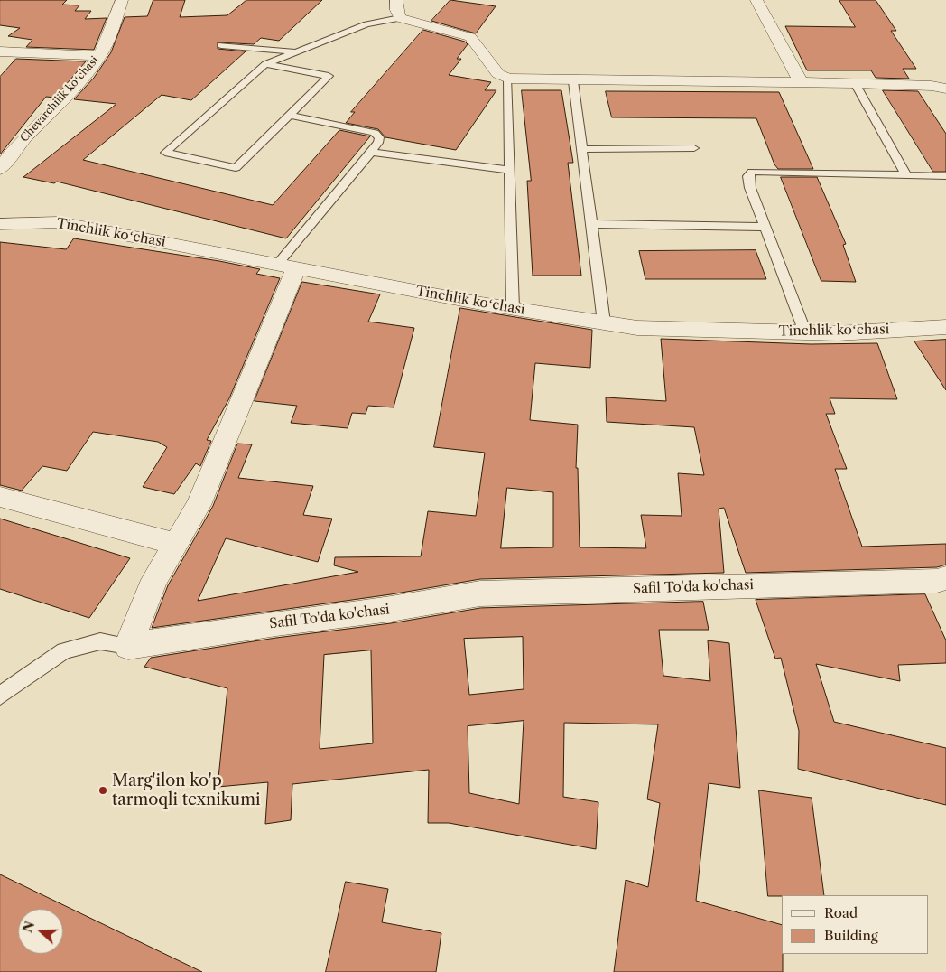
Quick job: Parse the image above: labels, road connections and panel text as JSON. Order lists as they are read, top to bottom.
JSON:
{
  "streets": {
    "street": ["Chevarchilik koʻchasi", "Tinchlik koʻchasi", "Safil To'da ko'chasi"]
  },
  "places": ["Marg'ilon ko'p tarmoqli texnikumi"],
  "legend": ["Road", "Building"],
  "north": "left"
}
